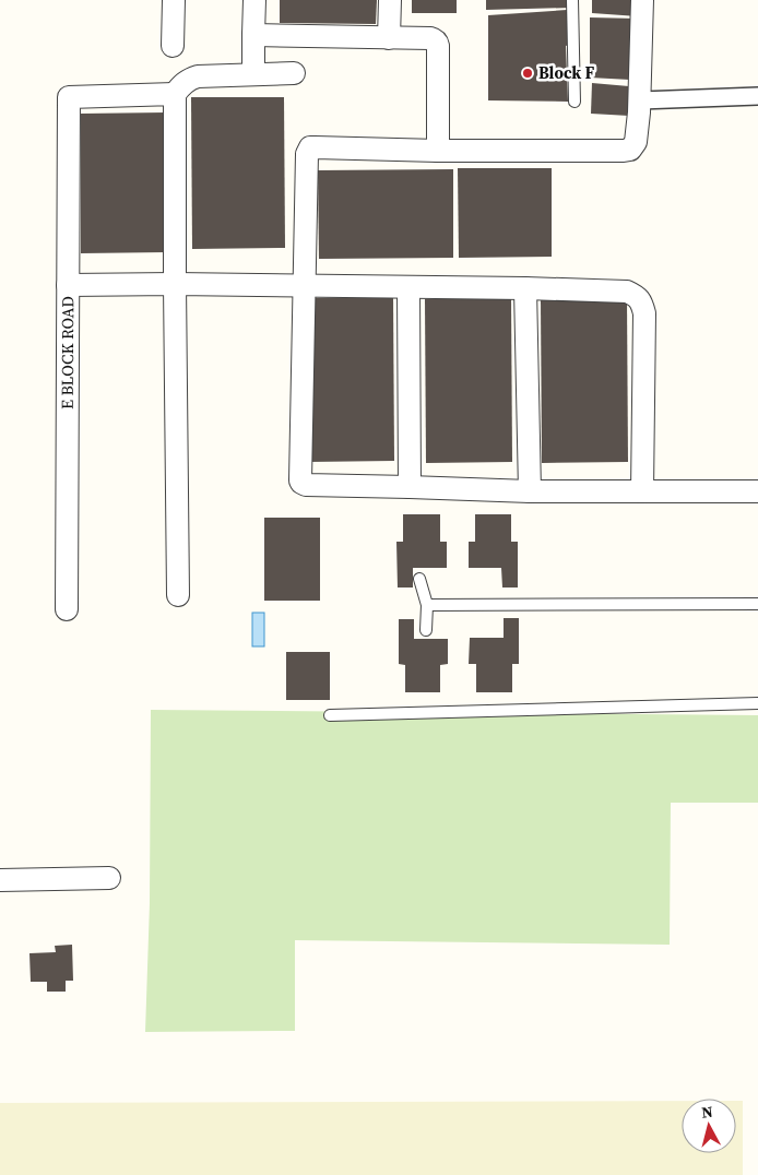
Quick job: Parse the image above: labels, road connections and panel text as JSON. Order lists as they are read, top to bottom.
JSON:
{
  "streets": {
    "street": ["E BLOCK ROAD"]
  },
  "places": ["Block F"],
  "north": "top"
}
